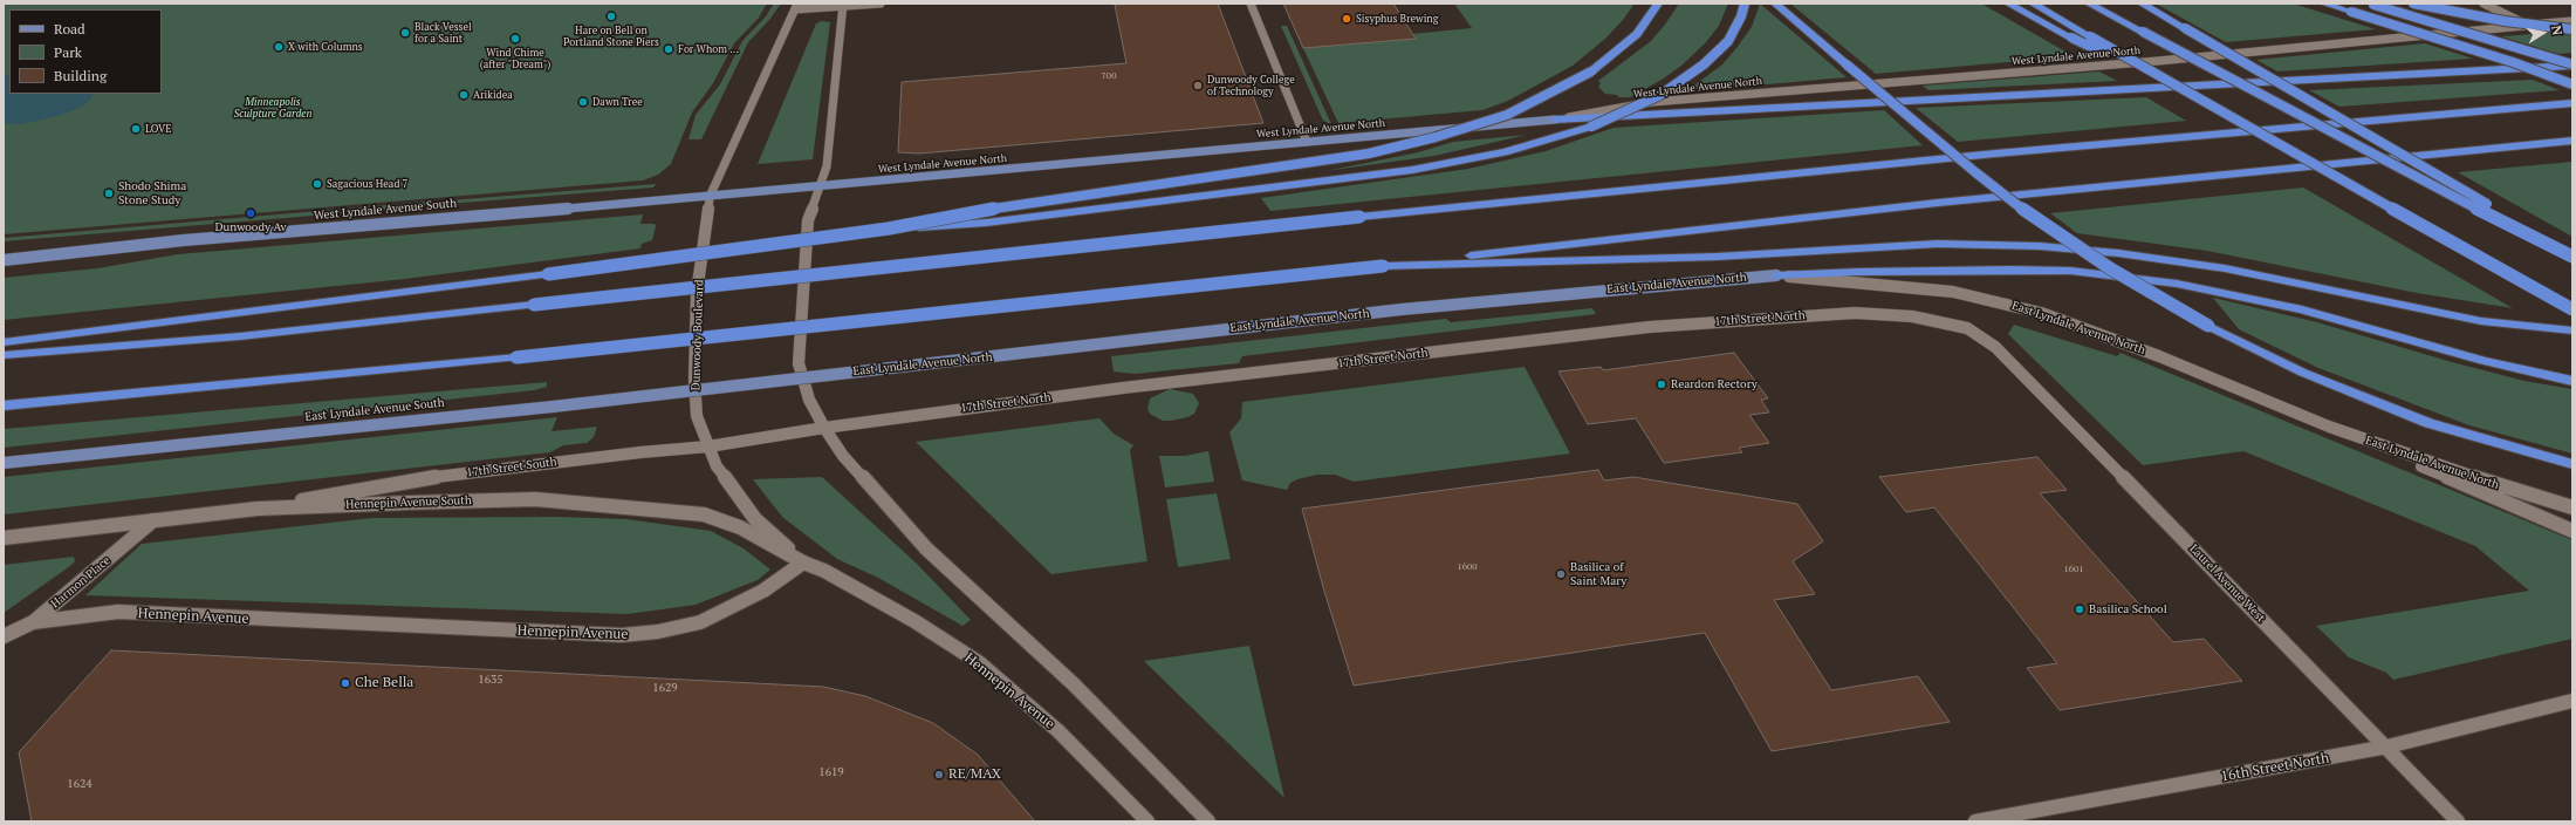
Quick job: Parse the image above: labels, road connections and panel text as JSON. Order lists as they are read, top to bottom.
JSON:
{
  "streets": {
    "main road": [
      "West Lyndale Avenue North",
      "West Lyndale Avenue South",
      "East Lyndale Avenue North",
      "17th Street North",
      "Dunwoody Boulevard",
      "East Lyndale Avenue South",
      "17th Street South",
      "Hennepin Avenue South",
      "Harmon Place",
      "Laurel Avenue West",
      "Hennepin Avenue",
      "16th Street North"
    ]
  },
  "crossings": [
    ["West Lyndale Avenue North", "West Lyndale Avenue South"],
    ["West Lyndale Avenue South", "Dunwoody Boulevard"],
    ["East Lyndale Avenue North", "East Lyndale Avenue South"],
    ["17th Street North", "17th Street South"],
    ["17th Street North", "Laurel Avenue West"],
    ["Dunwoody Boulevard", "17th Street South"],
    ["Dunwoody Boulevard", "Hennepin Avenue South"],
    ["Dunwoody Boulevard", "Hennepin Avenue"],
    ["17th Street South", "Hennepin Avenue South"],
    ["Hennepin Avenue South", "Harmon Place"],
    ["Hennepin Avenue South", "Hennepin Avenue"],
    ["Harmon Place", "Hennepin Avenue"],
    ["Laurel Avenue West", "16th Street North"]
  ],
  "parks": ["Minneapolis Sculpture Garden"],
  "places": [
    "Hare on Bell on Portland Stone Piers",
    "Sisyphus Brewing",
    "Black Vessel for a Saint",
    "Wind Chime (after \"Dream\")",
    "X with Columns",
    "For Whom ...",
    "Dunwoody College of Technology",
    "Arikidea",
    "Dawn Tree",
    "LOVE",
    "Sagacious Head 7",
    "Shodo Shima Stone Study",
    "Dunwoody Av",
    "Reardon Rectory",
    "Basilica of Saint Mary",
    "Basilica School",
    "Che Bella",
    "RE/MAX"
  ],
  "house_numbers": [
    "700",
    "1600",
    "1601",
    "1635",
    "1629",
    "1619",
    "1624"
  ],
  "legend": ["Road", "Park", "Building"],
  "north": "right"
}
